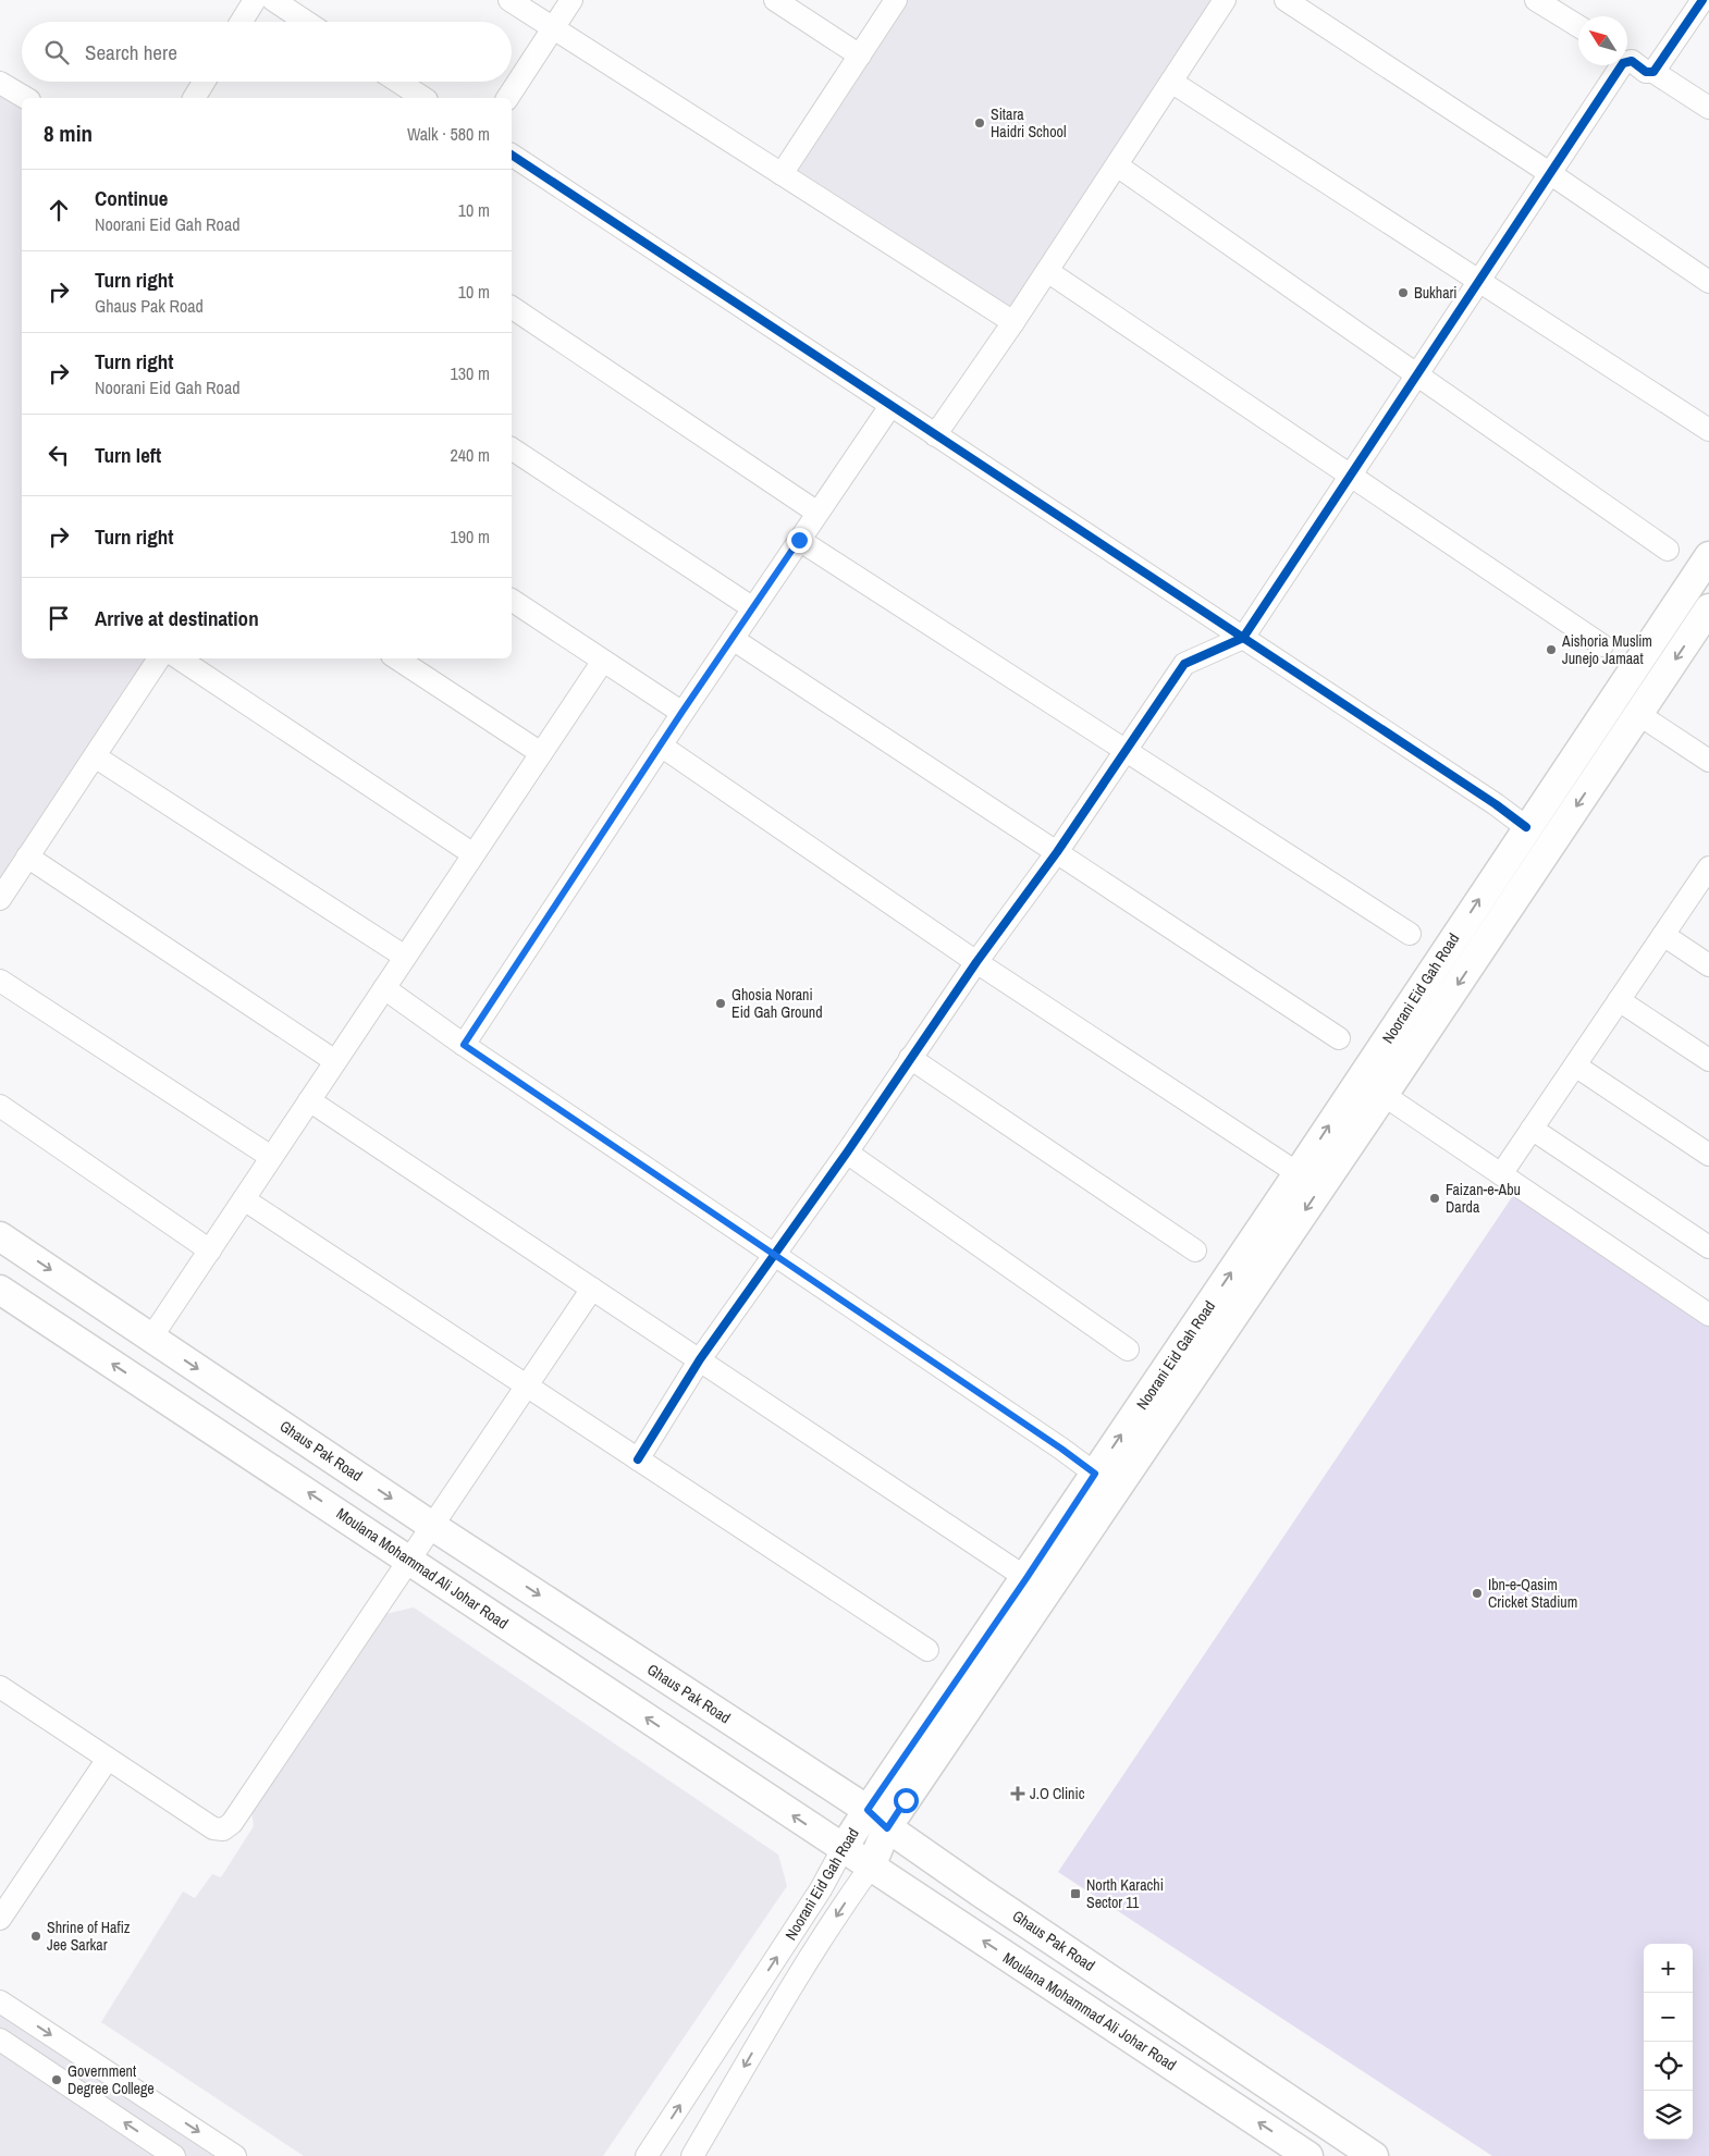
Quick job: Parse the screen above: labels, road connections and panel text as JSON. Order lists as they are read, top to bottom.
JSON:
{
  "streets": {
    "main road": ["Noorani Eid Gah Road", "Ghaus Pak Road", "Moulana Mohammad Ali Johar Road"]
  },
  "crossings": [
    ["Noorani Eid Gah Road", "Ghaus Pak Road"],
    ["Noorani Eid Gah Road", "Moulana Mohammad Ali Johar Road"]
  ],
  "one_way": ["Ghaus Pak Road", "Moulana Mohammad Ali Johar Road"],
  "places": {
    "other": [
      "Sitara Haidri School",
      "Bukhari",
      "Aishoria Muslim Junejo Jamaat",
      "Ghosia Norani Eid Gah Ground",
      "Faizan-e-Abu Darda",
      "Ibn-e-Qasim Cricket Stadium",
      "Shrine of Hafiz Jee Sarkar",
      "Government Degree College"
    ],
    "health": ["J.O Clinic"],
    "transit": ["North Karachi Sector 11"]
  },
  "north": "top left",
  "page": {
    "search": "Search here",
    "heading": ["8 min", "Walk · 580 m"],
    "list": [
      ["Continue", "Noorani Eid Gah Road", "10 m"],
      ["Turn right", "Ghaus Pak Road", "10 m"],
      ["Turn right", "Noorani Eid Gah Road", "130 m"],
      ["Turn left", "240 m"],
      ["Turn right", "190 m"],
      "Arrive at destination"
    ],
    "map_buttons": ["+", "−"]
  }
}
